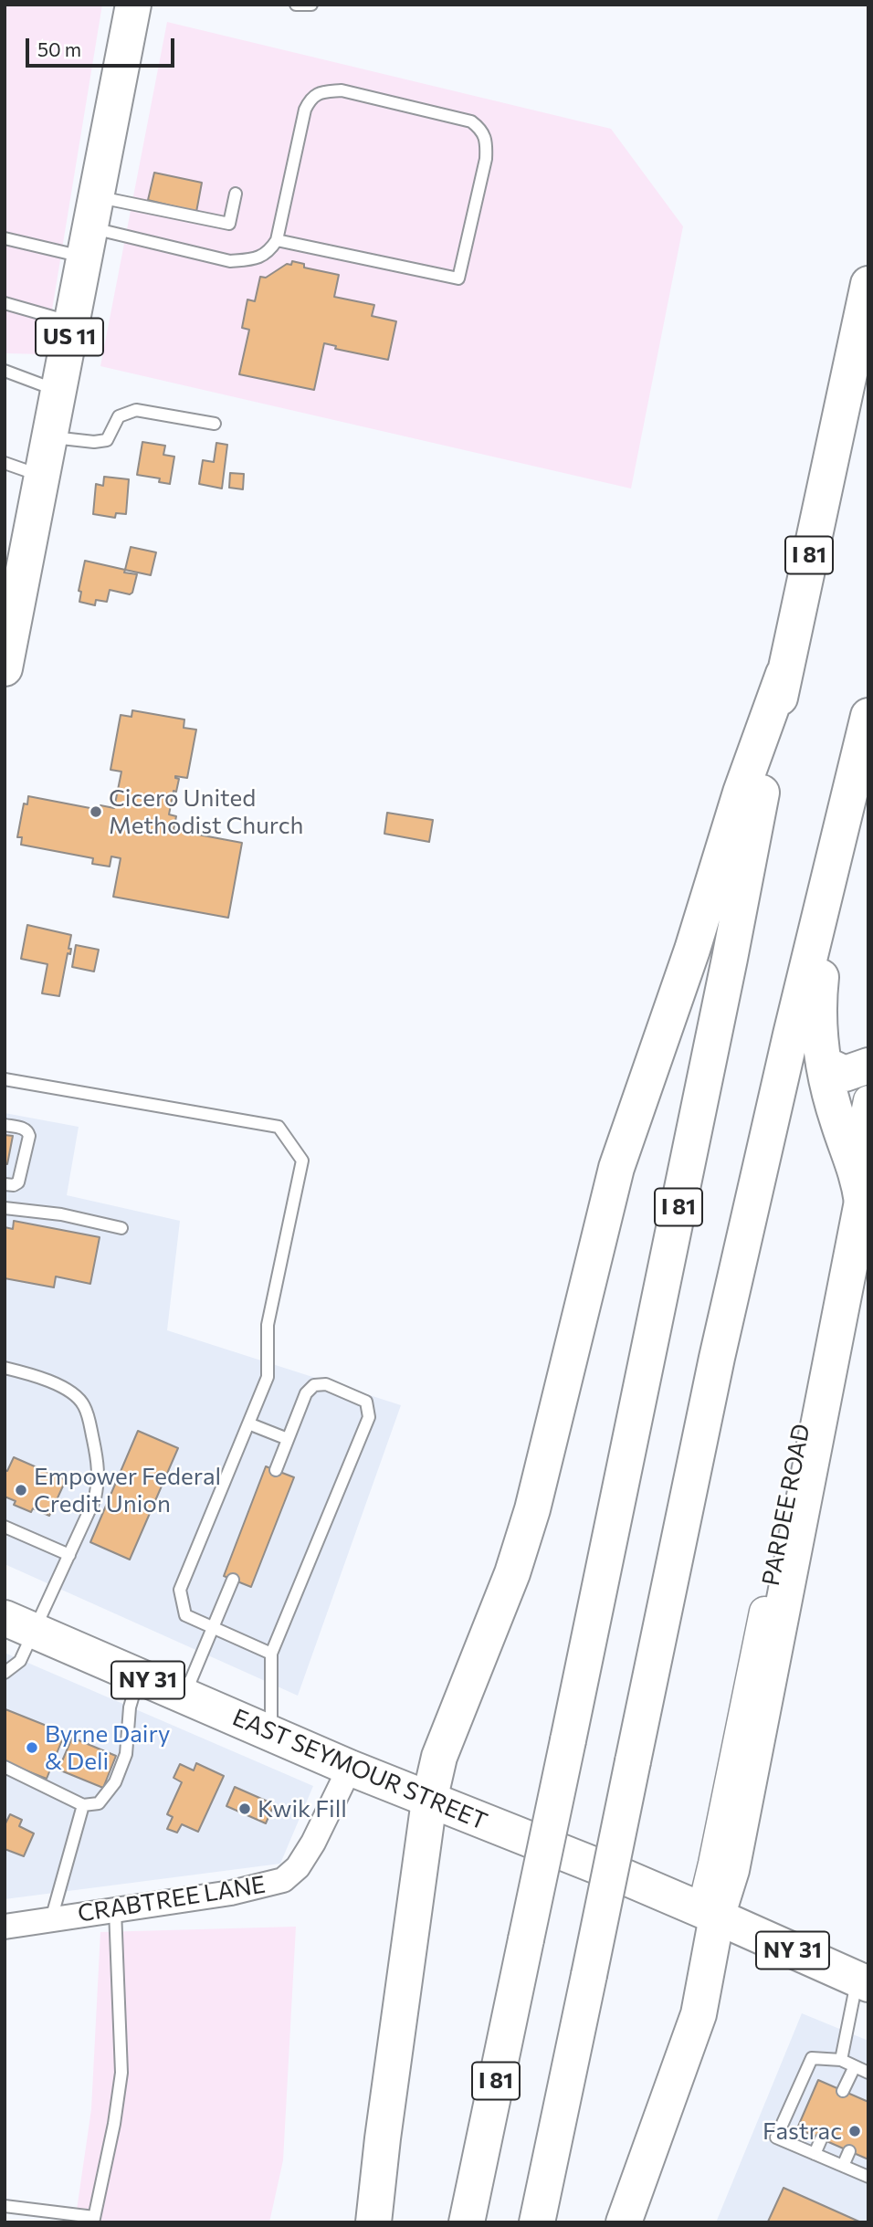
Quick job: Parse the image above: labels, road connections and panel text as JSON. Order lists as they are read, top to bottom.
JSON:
{
  "streets": {
    "main road": [
      "US 11",
      "I 81",
      "PARDEE ROAD",
      "NY 31",
      "EAST SEYMOUR STREET"
    ],
    "street": ["CRABTREE LANE"]
  },
  "crossings": [
    ["PARDEE ROAD", "NY 31"],
    ["PARDEE ROAD", "EAST SEYMOUR STREET"],
    ["NY 31", "EAST SEYMOUR STREET"],
    ["EAST SEYMOUR STREET", "CRABTREE LANE"]
  ],
  "places": [
    "Cicero United Methodist Church",
    "Empower Federal Credit Union",
    "Byrne Dairy & Deli",
    "Kwik Fill",
    "Fastrac"
  ],
  "scale_bar": "50 m"
}
